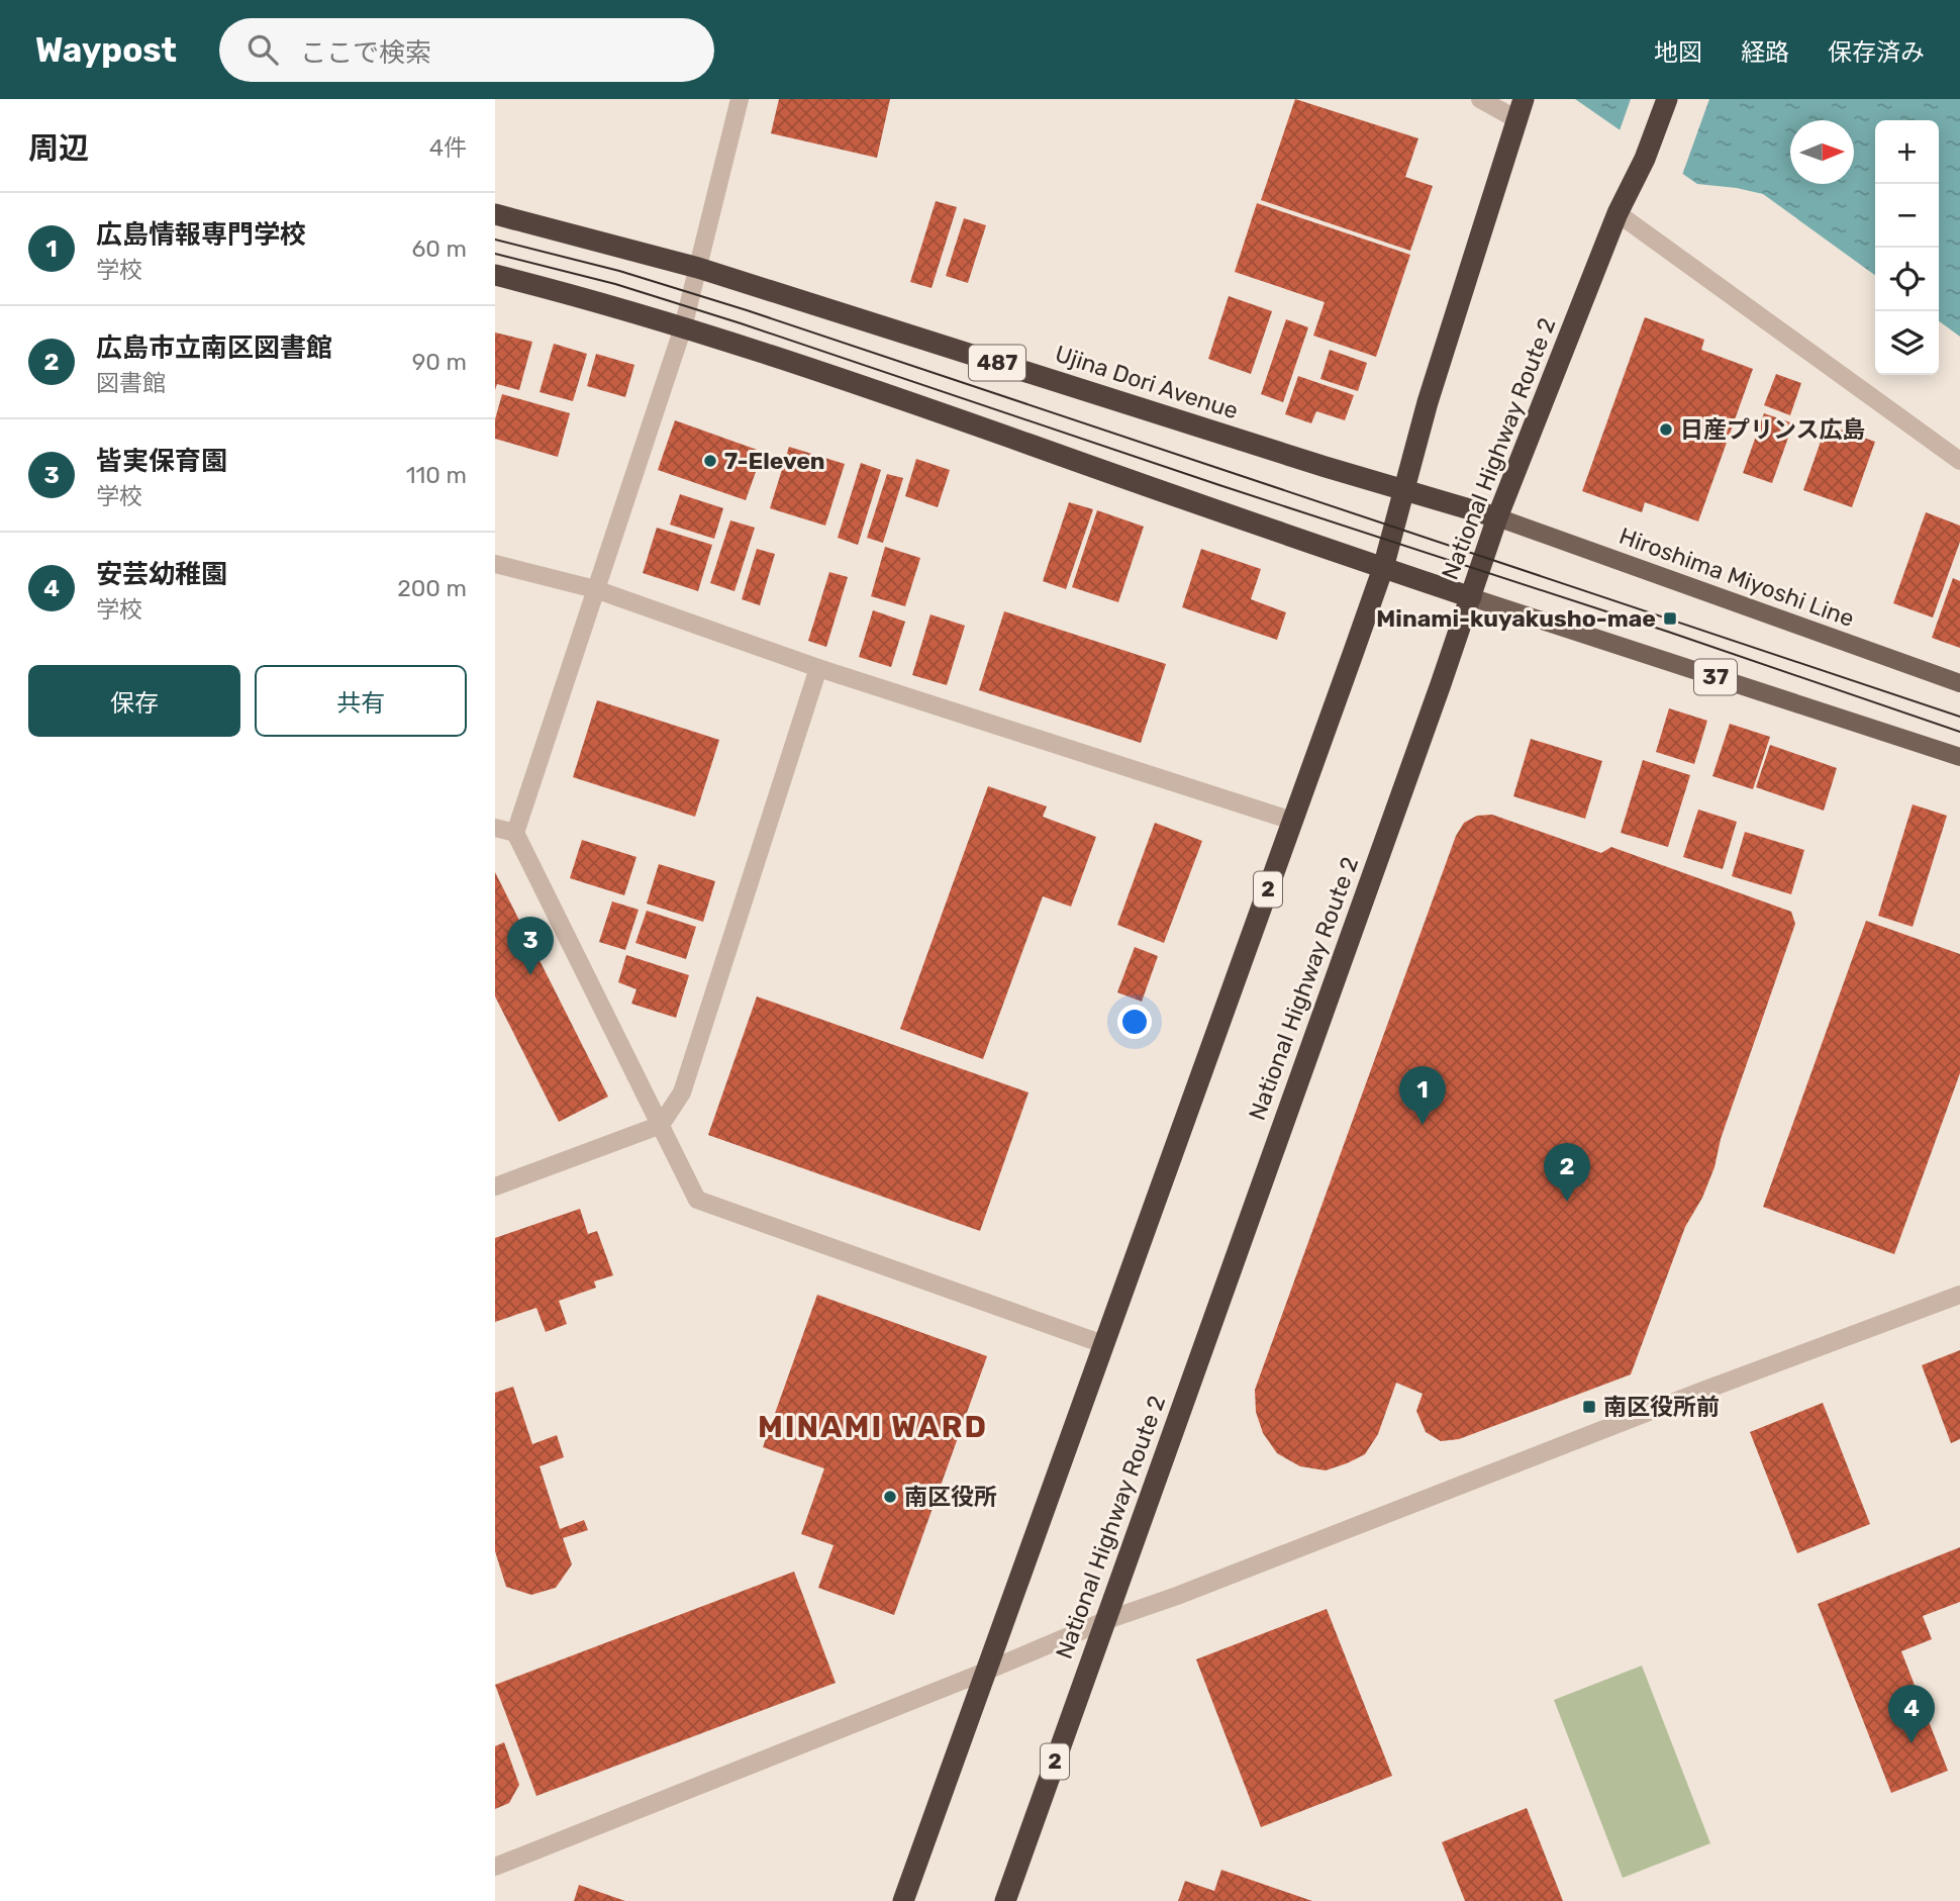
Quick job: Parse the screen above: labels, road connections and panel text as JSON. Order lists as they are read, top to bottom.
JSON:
{
  "streets": {
    "highway": [
      "487",
      "Ujina Dori Avenue",
      "National Highway Route 2",
      "2"
    ],
    "main road": ["Hiroshima Miyoshi Line", "37"]
  },
  "crossings": [
    ["Ujina Dori Avenue", "National Highway Route 2"],
    ["Ujina Dori Avenue", "Hiroshima Miyoshi Line"],
    ["Ujina Dori Avenue", "2"],
    ["National Highway Route 2", "Hiroshima Miyoshi Line"],
    ["National Highway Route 2", "37"]
  ],
  "districts": ["MINAMI WARD"],
  "places": {
    "other": ["日産プリンス広島", "7-Eleven", "南区役所"],
    "transit": ["Minami-kuyakusho-mae", "南区役所前"]
  },
  "north": "right",
  "page": {
    "header": "Waypost",
    "search": "ここで検索",
    "nav": ["地図", "経路", "保存済み"],
    "heading": ["周辺", "4件"],
    "map_buttons": ["+", "−"],
    "list": [
      {
        "mark": "1",
        "name": "広島情報専門学校",
        "note": "学校",
        "value": "60 m"
      },
      {
        "mark": "2",
        "name": "広島市立南区図書館",
        "note": "図書館",
        "value": "90 m"
      },
      {
        "mark": "3",
        "name": "皆実保育園",
        "note": "学校",
        "value": "110 m"
      },
      {
        "mark": "4",
        "name": "安芸幼稚園",
        "note": "学校",
        "value": "200 m"
      }
    ],
    "buttons": ["保存", "共有"],
    "pins": [
      "3",
      "1",
      "2",
      "4"
    ]
  }
}
